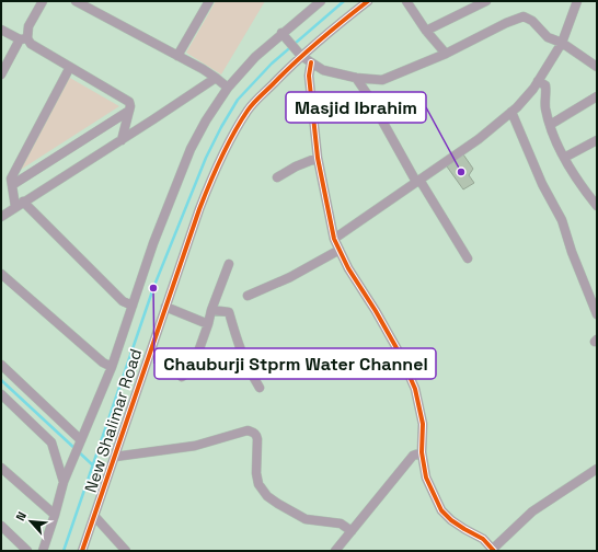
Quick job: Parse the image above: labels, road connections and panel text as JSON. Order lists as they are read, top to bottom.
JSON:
{
  "streets": {
    "street": ["New Shalimar Road"]
  },
  "places": ["Masjid Ibrahim", "Chauburji Stprm Water Channel"],
  "north": "top left"
}
